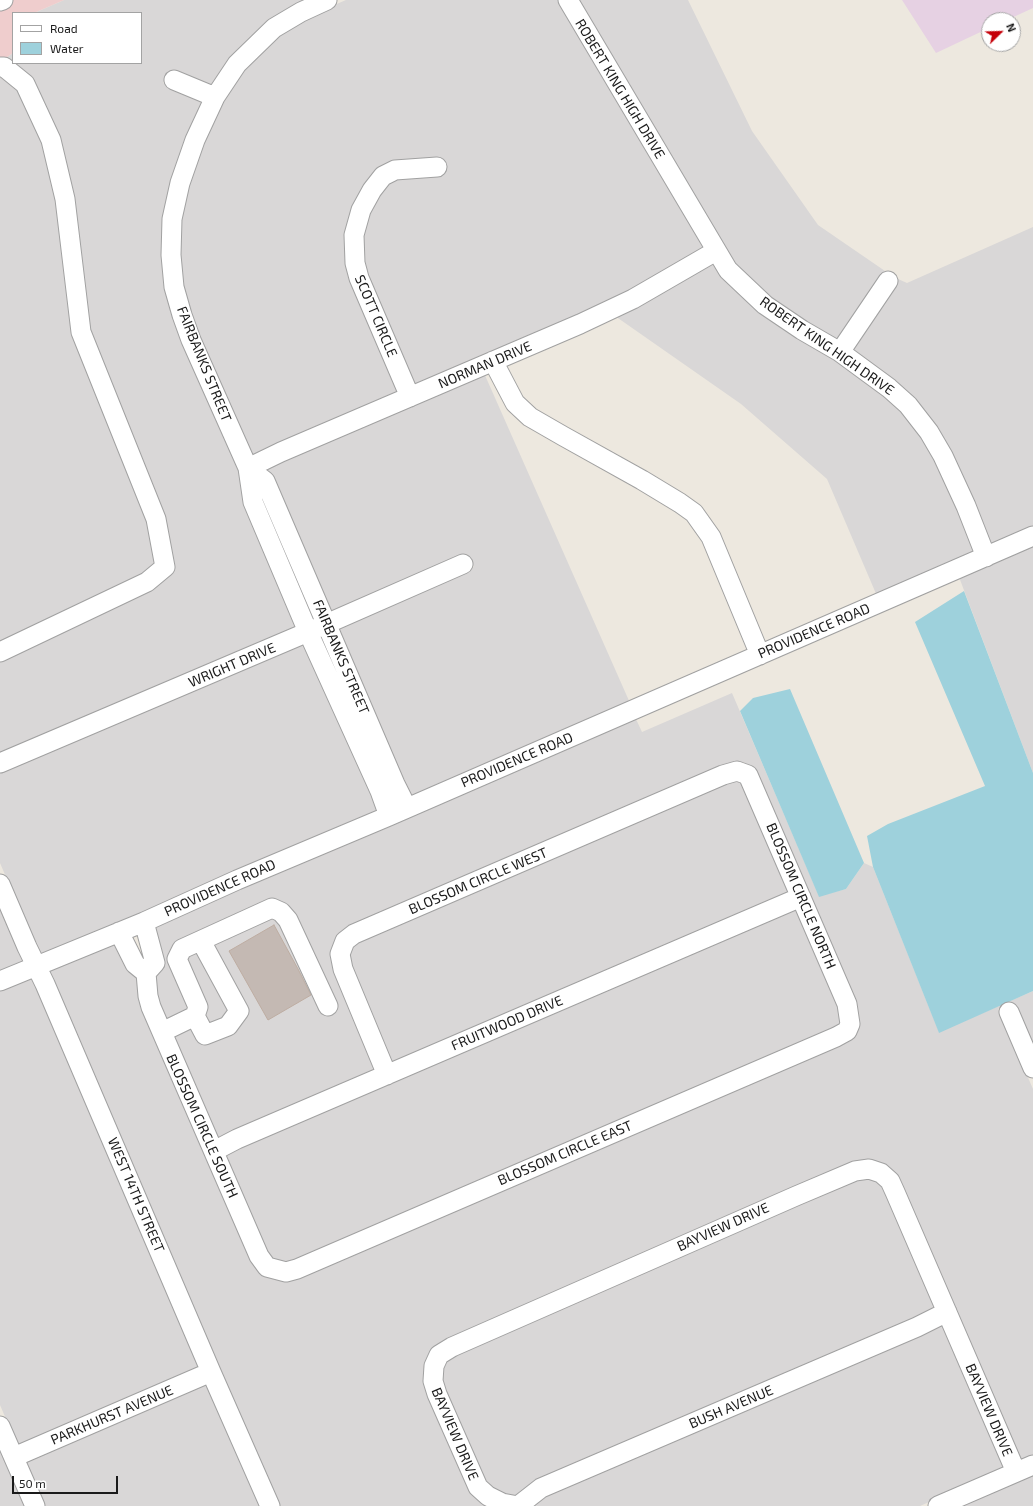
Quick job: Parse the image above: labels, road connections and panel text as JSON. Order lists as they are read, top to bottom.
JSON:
{
  "streets": {
    "street": [
      "ROBERT KING HIGH DRIVE",
      "SCOTT CIRCLE",
      "FAIRBANKS STREET",
      "NORMAN DRIVE",
      "PROVIDENCE ROAD",
      "WRIGHT DRIVE",
      "BLOSSOM CIRCLE WEST",
      "BLOSSOM CIRCLE NORTH",
      "FRUITWOOD DRIVE",
      "BLOSSOM CIRCLE SOUTH",
      "BLOSSOM CIRCLE EAST",
      "WEST 14TH STREET",
      "BAYVIEW DRIVE",
      "BUSH AVENUE",
      "PARKHURST AVENUE"
    ]
  },
  "crossings": [
    ["ROBERT KING HIGH DRIVE", "NORMAN DRIVE"],
    ["ROBERT KING HIGH DRIVE", "PROVIDENCE ROAD"],
    ["SCOTT CIRCLE", "NORMAN DRIVE"],
    ["FAIRBANKS STREET", "NORMAN DRIVE"],
    ["FAIRBANKS STREET", "PROVIDENCE ROAD"],
    ["FAIRBANKS STREET", "WRIGHT DRIVE"],
    ["PROVIDENCE ROAD", "BLOSSOM CIRCLE SOUTH"],
    ["PROVIDENCE ROAD", "WEST 14TH STREET"],
    ["BLOSSOM CIRCLE WEST", "BLOSSOM CIRCLE NORTH"],
    ["BLOSSOM CIRCLE WEST", "FRUITWOOD DRIVE"],
    ["BLOSSOM CIRCLE NORTH", "FRUITWOOD DRIVE"],
    ["BLOSSOM CIRCLE NORTH", "BLOSSOM CIRCLE EAST"],
    ["FRUITWOOD DRIVE", "BLOSSOM CIRCLE SOUTH"],
    ["BLOSSOM CIRCLE SOUTH", "BLOSSOM CIRCLE EAST"],
    ["WEST 14TH STREET", "PARKHURST AVENUE"],
    ["BAYVIEW DRIVE", "BUSH AVENUE"]
  ],
  "legend": ["Road", "Water"],
  "scale_bar": "50 m",
  "north": "top right"
}
